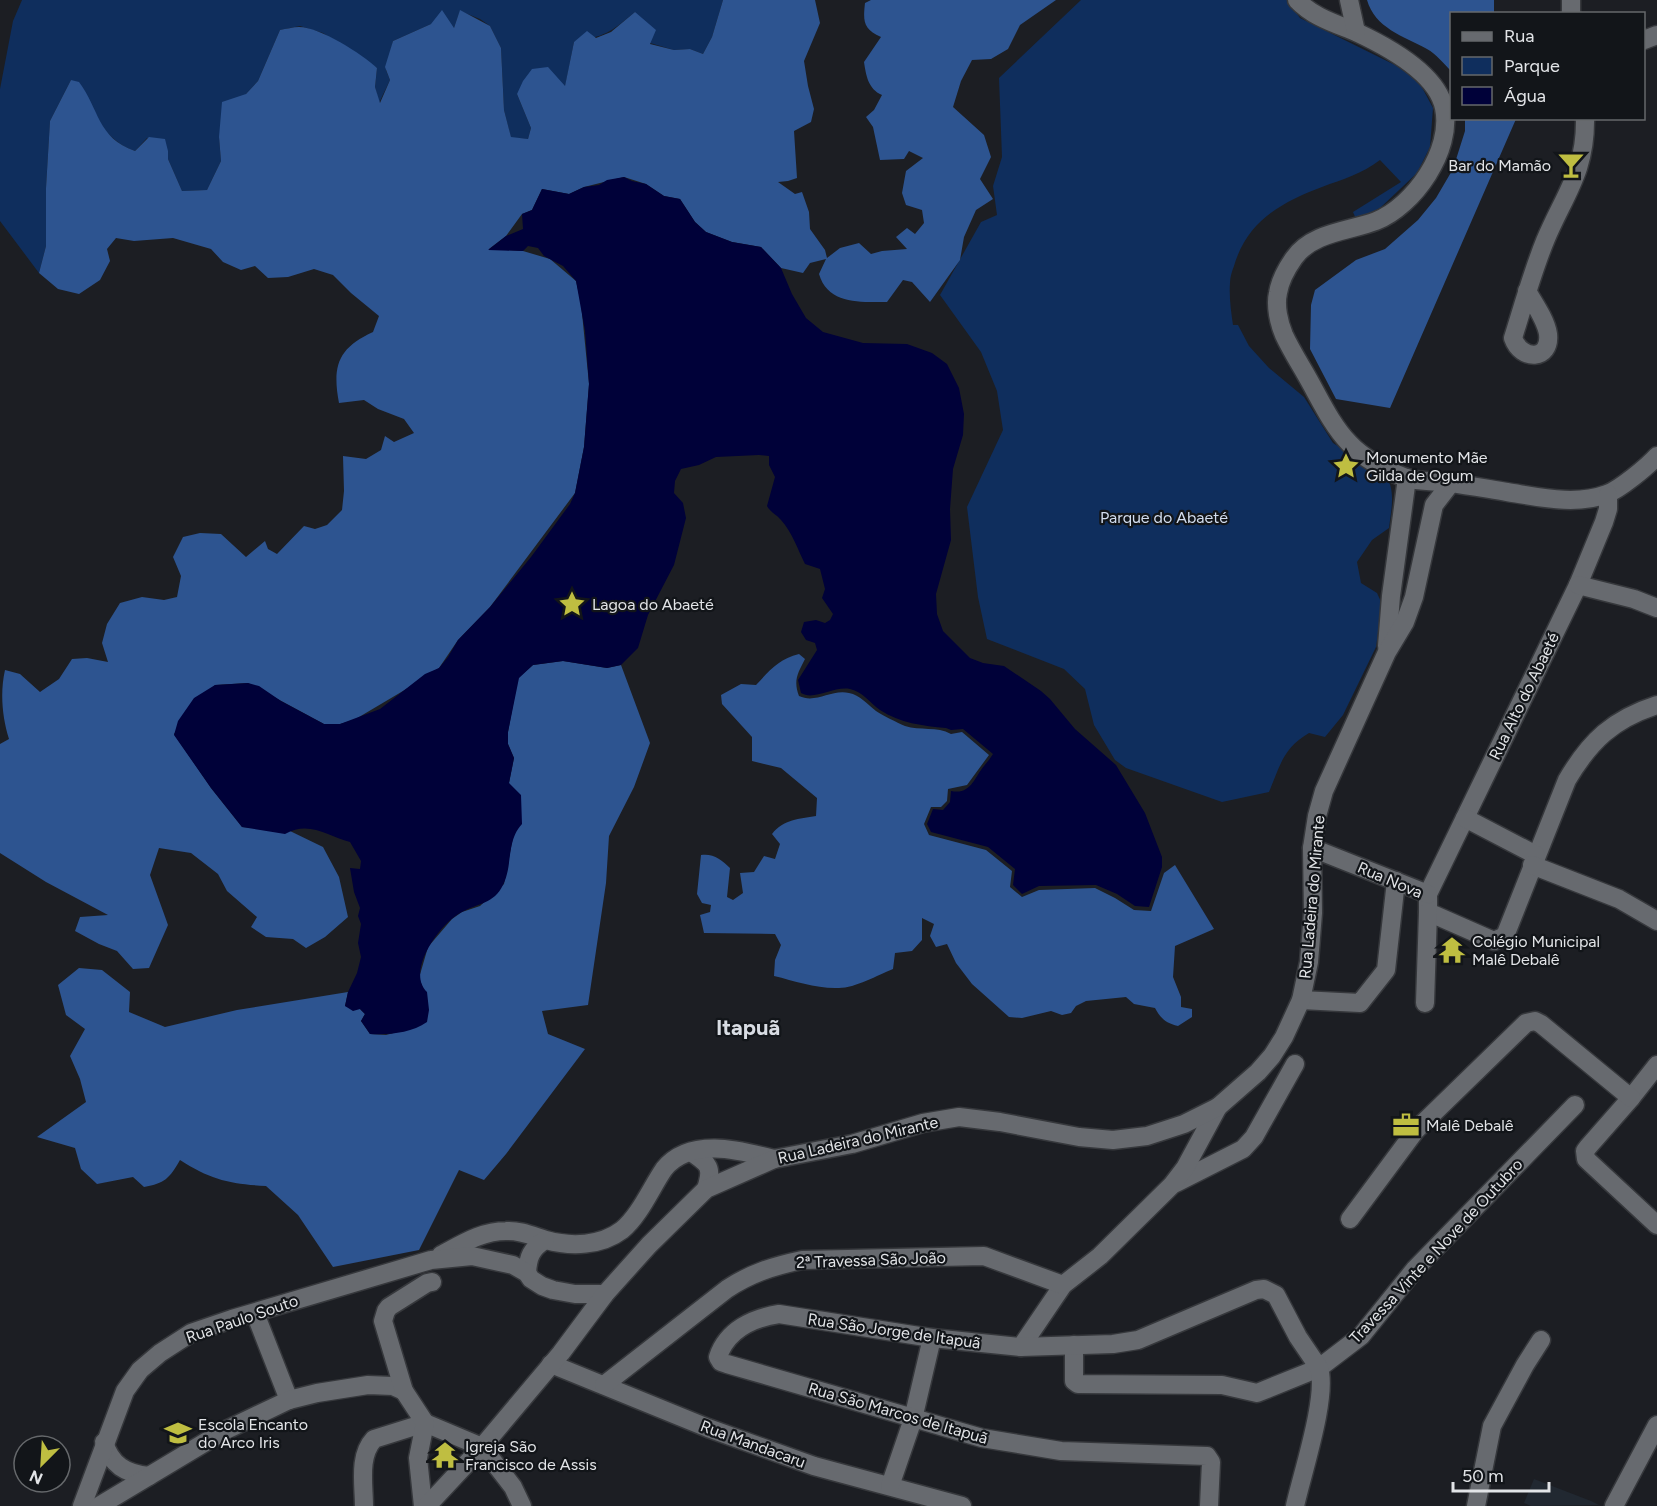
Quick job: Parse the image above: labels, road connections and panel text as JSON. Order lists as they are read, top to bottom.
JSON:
{
  "streets": {
    "street": [
      "Rua Alto do Abaeté",
      "Rua Nova",
      "Rua Ladeira do Mirante",
      "Travessa Vinte e Nove de Outubro",
      "2ª Travessa São João",
      "Rua Paulo Souto",
      "Rua São Jorge de Itapuã",
      "Rua São Marcos de Itapuã",
      "Rua Mandacaru"
    ]
  },
  "crossings": [
    ["Rua Alto do Abaeté", "Rua Nova"],
    ["Rua Nova", "Rua Ladeira do Mirante"],
    ["Rua Ladeira do Mirante", "Rua Paulo Souto"],
    ["Rua Ladeira do Mirante", "Rua Mandacaru"],
    ["Travessa Vinte e Nove de Outubro", "Rua São Jorge de Itapuã"],
    ["2ª Travessa São João", "Rua Mandacaru"],
    ["Rua São Jorge de Itapuã", "Rua São Marcos de Itapuã"]
  ],
  "districts": ["Itapuã"],
  "parks": ["Parque do Abaeté"],
  "places": {
    "bar": ["Bar do Mamão"],
    "place": ["Monumento Mãe Gilda de Ogum", "Lagoa do Abaeté"],
    "temple": ["Colégio Municipal Malê Debalê", "Igreja São Francisco de Assis"],
    "office": ["Malê Debalê"],
    "school or university": ["Escola Encanto do Arco Iris"]
  },
  "legend": ["Rua", "Parque", "Água"],
  "scale_bar": "50 m",
  "north": "bottom left"
}
